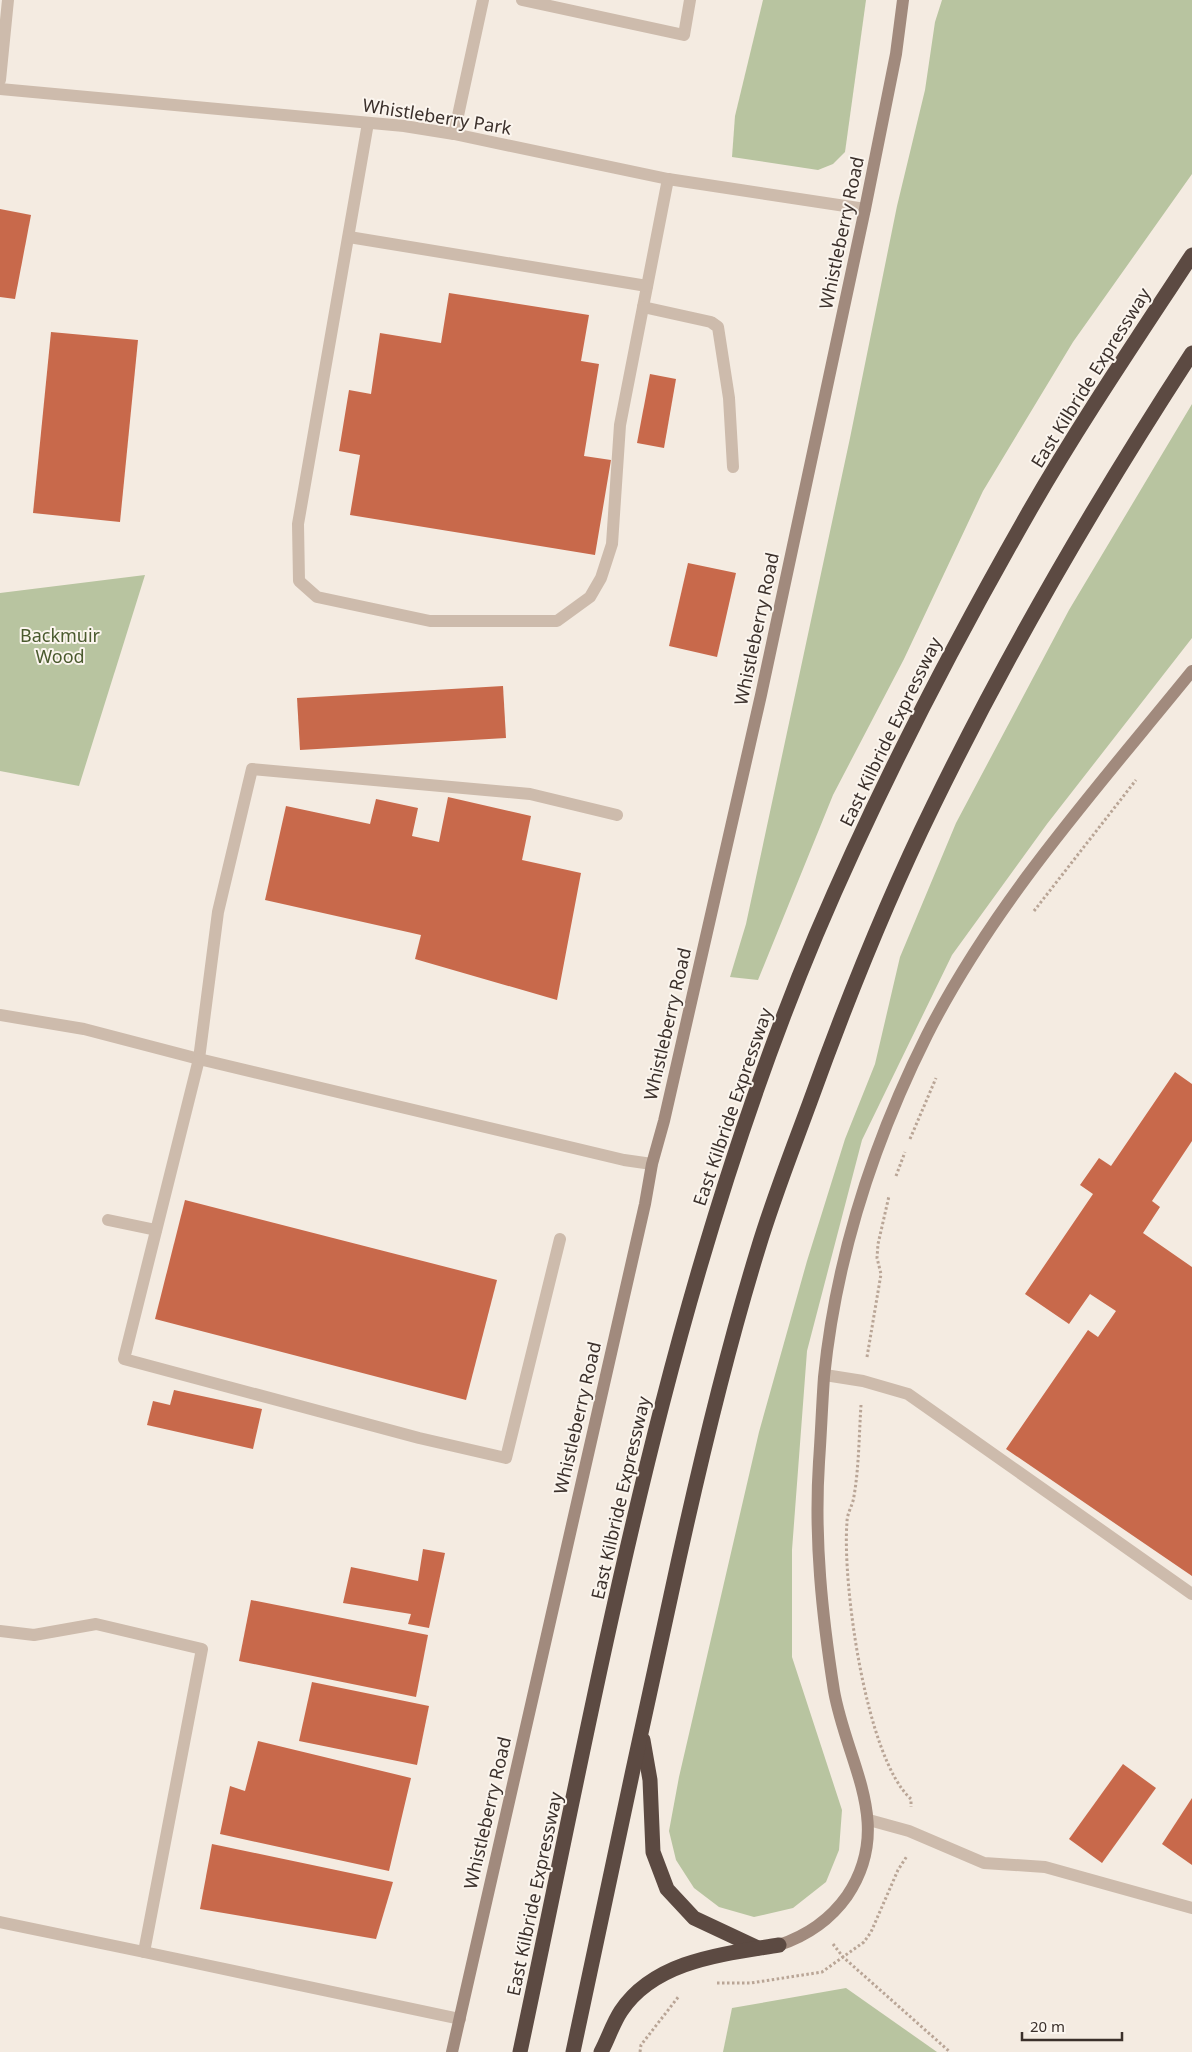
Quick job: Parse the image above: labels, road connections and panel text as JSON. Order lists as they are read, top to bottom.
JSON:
{
  "streets": {
    "highway": ["East Kilbride Expressway"],
    "main road": ["Whistleberry Road"],
    "street": ["Whistleberry Park"]
  },
  "crossings": [
    ["Whistleberry Park", "Whistleberry Road"]
  ],
  "parks": ["Backmuir Wood"],
  "scale_bar": "20 m"
}
